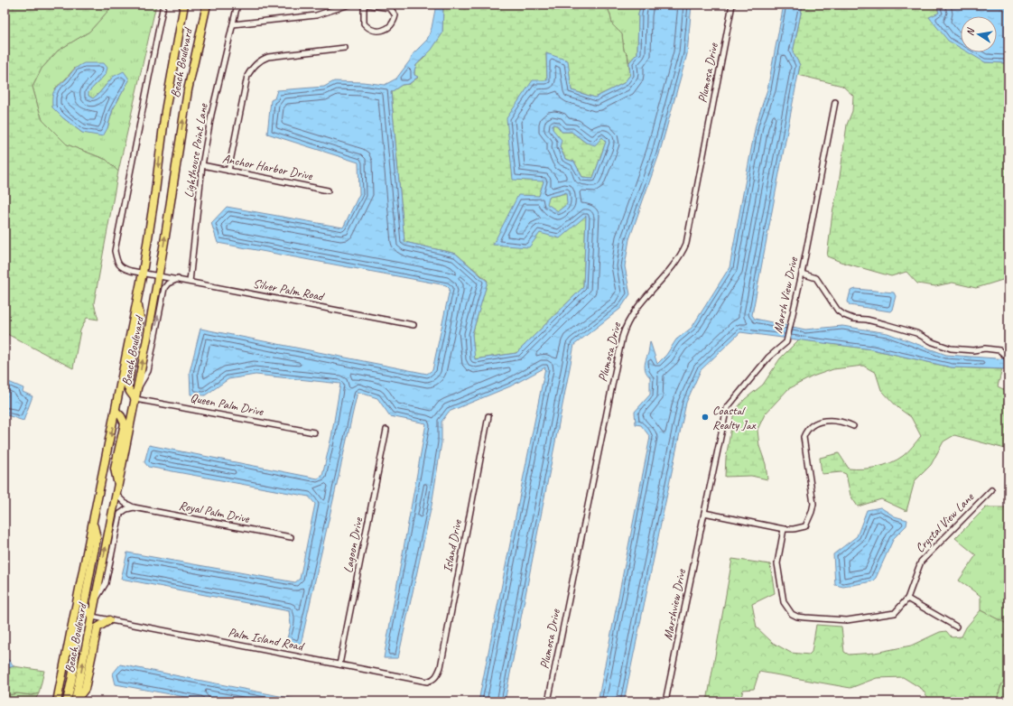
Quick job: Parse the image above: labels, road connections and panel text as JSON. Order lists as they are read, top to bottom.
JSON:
{
  "streets": {
    "highway": ["Beach Boulevard"],
    "street": [
      "Plumosa Drive",
      "Lighthouse Point Lane",
      "Anchor Harbor Drive",
      "Silver Palm Road",
      "Marsh View Drive",
      "Queen Palm Drive",
      "Royal Palm Drive",
      "Crystal View Lane",
      "Lagoon Drive",
      "Island Drive",
      "Marshview Drive",
      "Palm Island Road"
    ]
  },
  "crossings": [
    ["Beach Boulevard", "Silver Palm Road"],
    ["Beach Boulevard", "Queen Palm Drive"],
    ["Beach Boulevard", "Royal Palm Drive"],
    ["Beach Boulevard", "Palm Island Road"],
    ["Lighthouse Point Lane", "Anchor Harbor Drive"],
    ["Lighthouse Point Lane", "Silver Palm Road"],
    ["Marsh View Drive", "Marshview Drive"],
    ["Lagoon Drive", "Palm Island Road"],
    ["Island Drive", "Palm Island Road"]
  ],
  "places": ["Coastal Realty Jax"],
  "north": "left"
}
